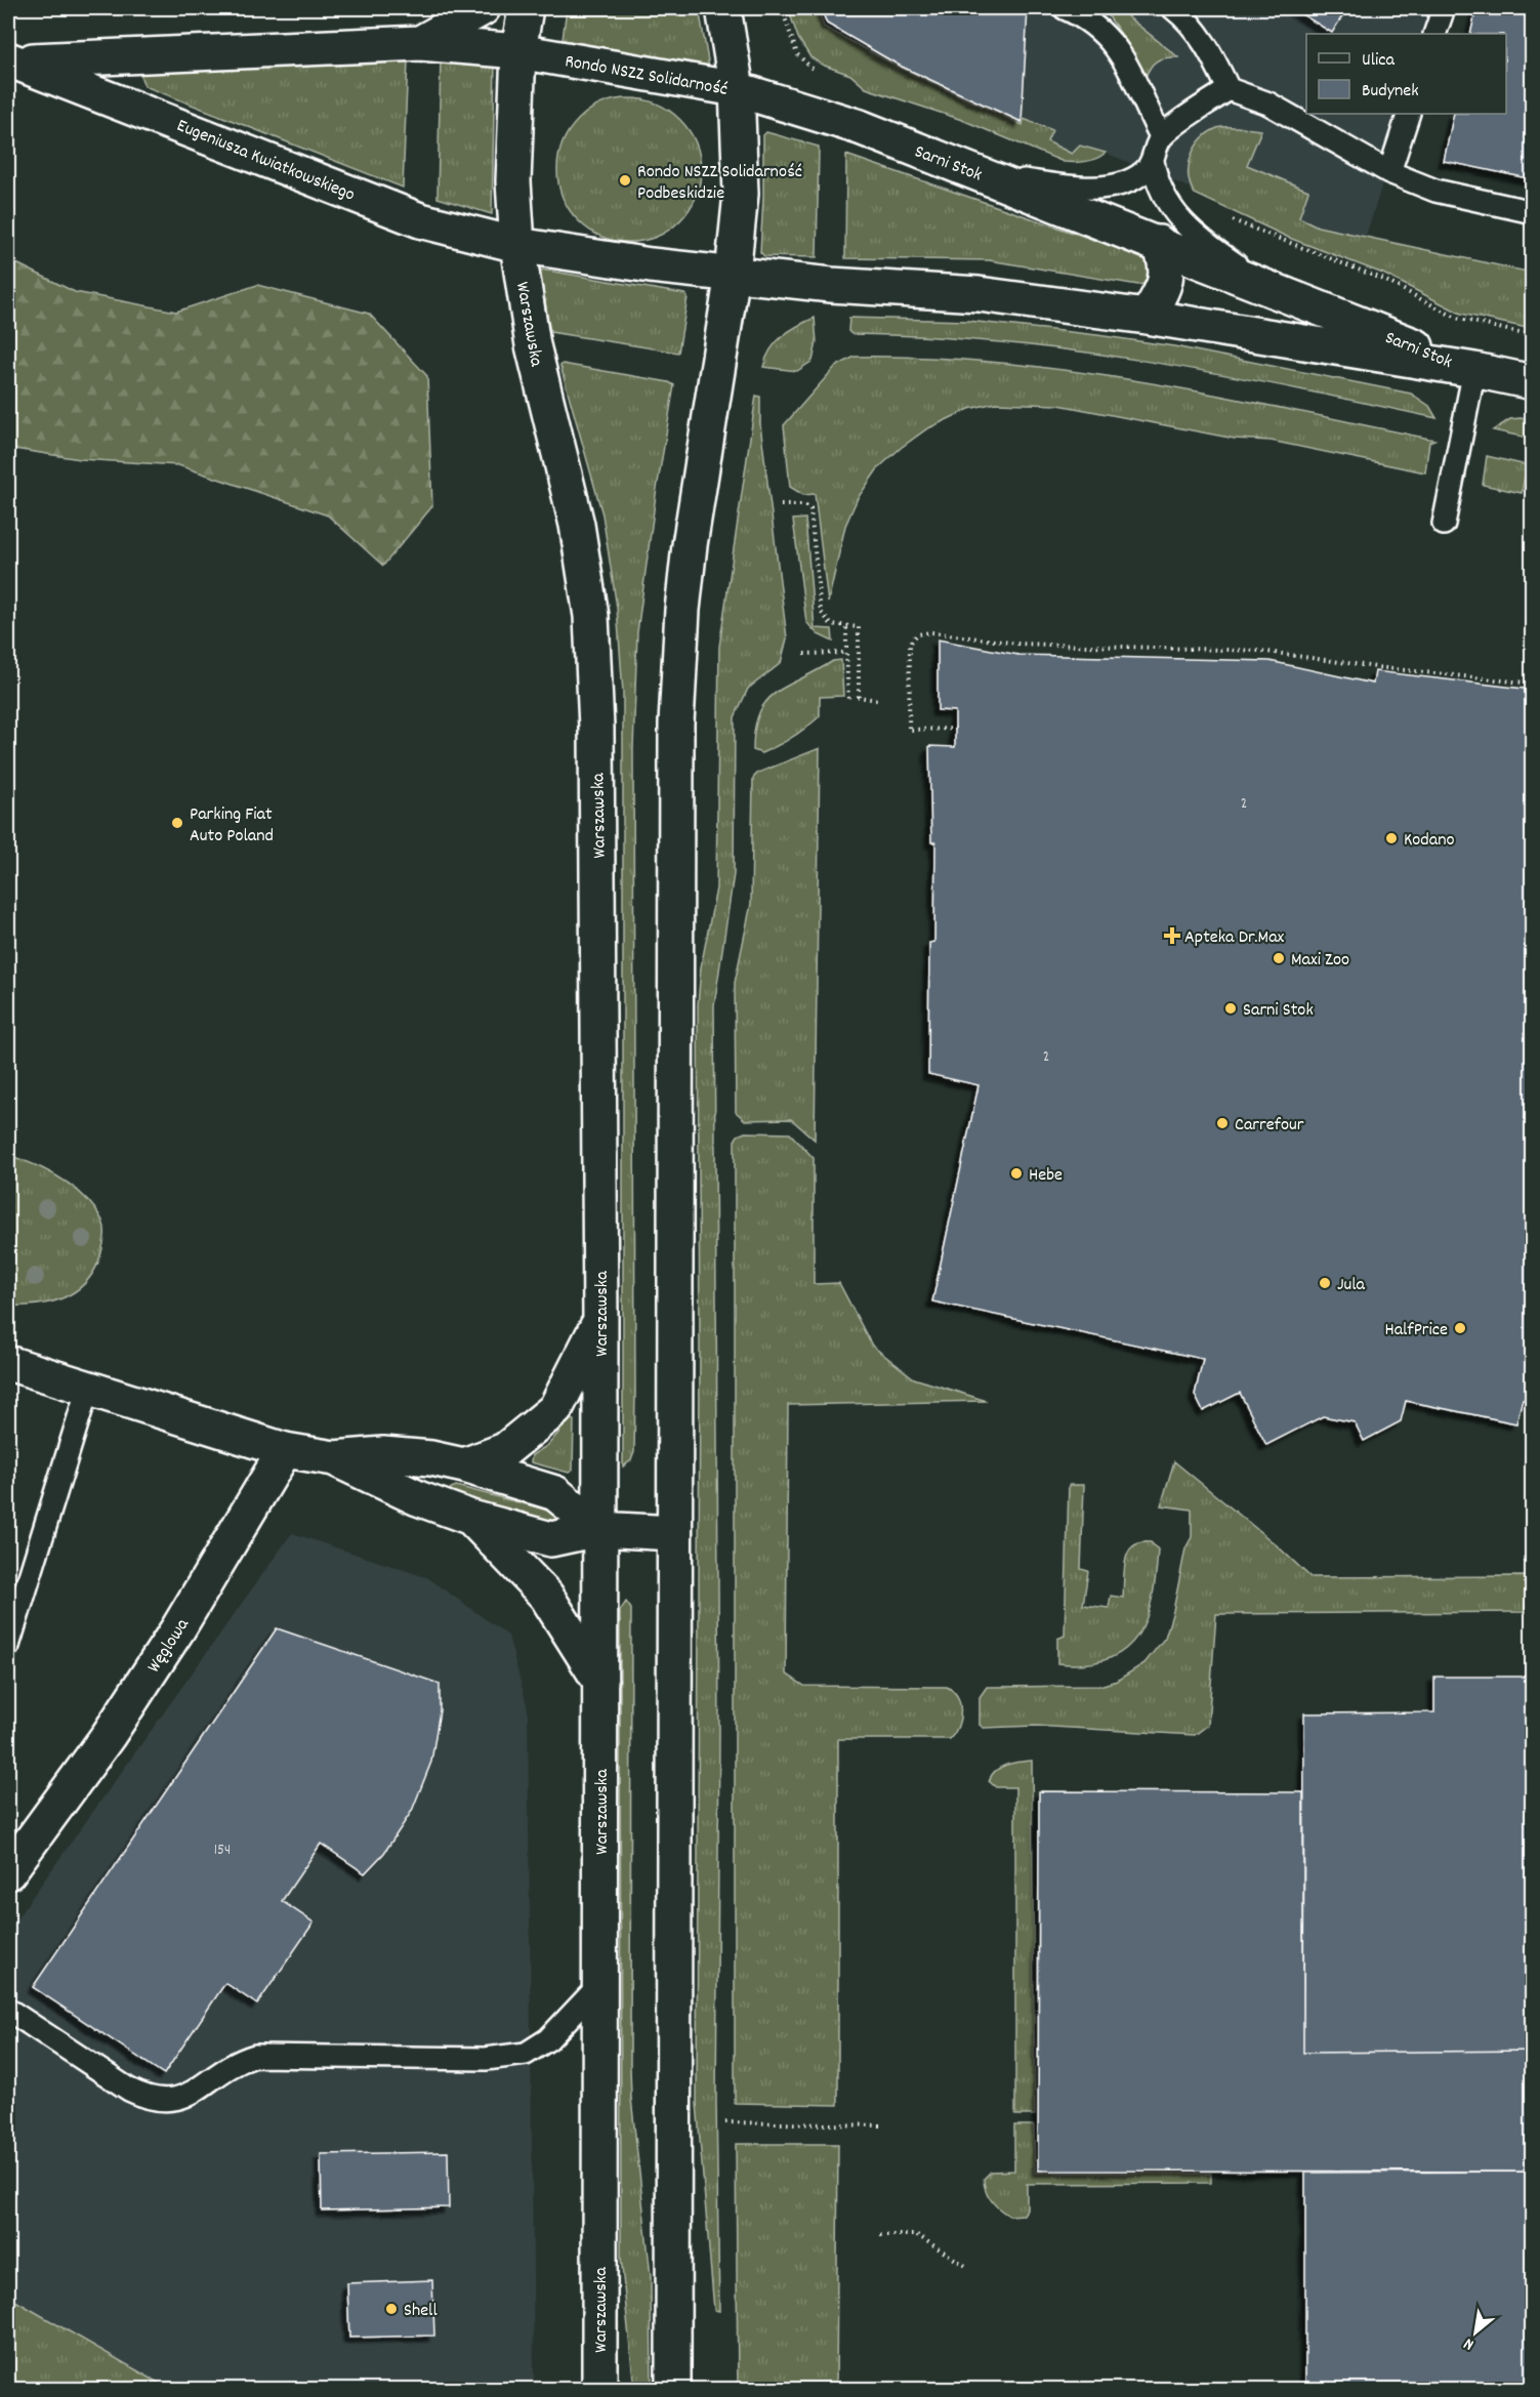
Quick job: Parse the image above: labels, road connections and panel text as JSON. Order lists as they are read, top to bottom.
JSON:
{
  "streets": {
    "main road": [
      "Rondo NSZZ Solidarność",
      "Eugeniusza Kwiatkowskiego",
      "Sarni Stok",
      "Warszawska",
      "Węglowa"
    ]
  },
  "crossings": [
    ["Rondo NSZZ Solidarność", "Eugeniusza Kwiatkowskiego"],
    ["Rondo NSZZ Solidarność", "Sarni Stok"],
    ["Eugeniusza Kwiatkowskiego", "Warszawska"]
  ],
  "places": {
    "other": [
      "Rondo NSZZ Solidarność Podbeskidzie",
      "Parking Fiat Auto Poland",
      "Kodano",
      "Maxi Zoo",
      "Sarni Stok",
      "Carrefour",
      "Hebe",
      "Jula",
      "HalfPrice",
      "Shell"
    ],
    "health": ["Apteka Dr.Max"]
  },
  "house_numbers": ["2", "2", "154"],
  "legend": ["Ulica", "Budynek"],
  "north": "bottom left"
}
